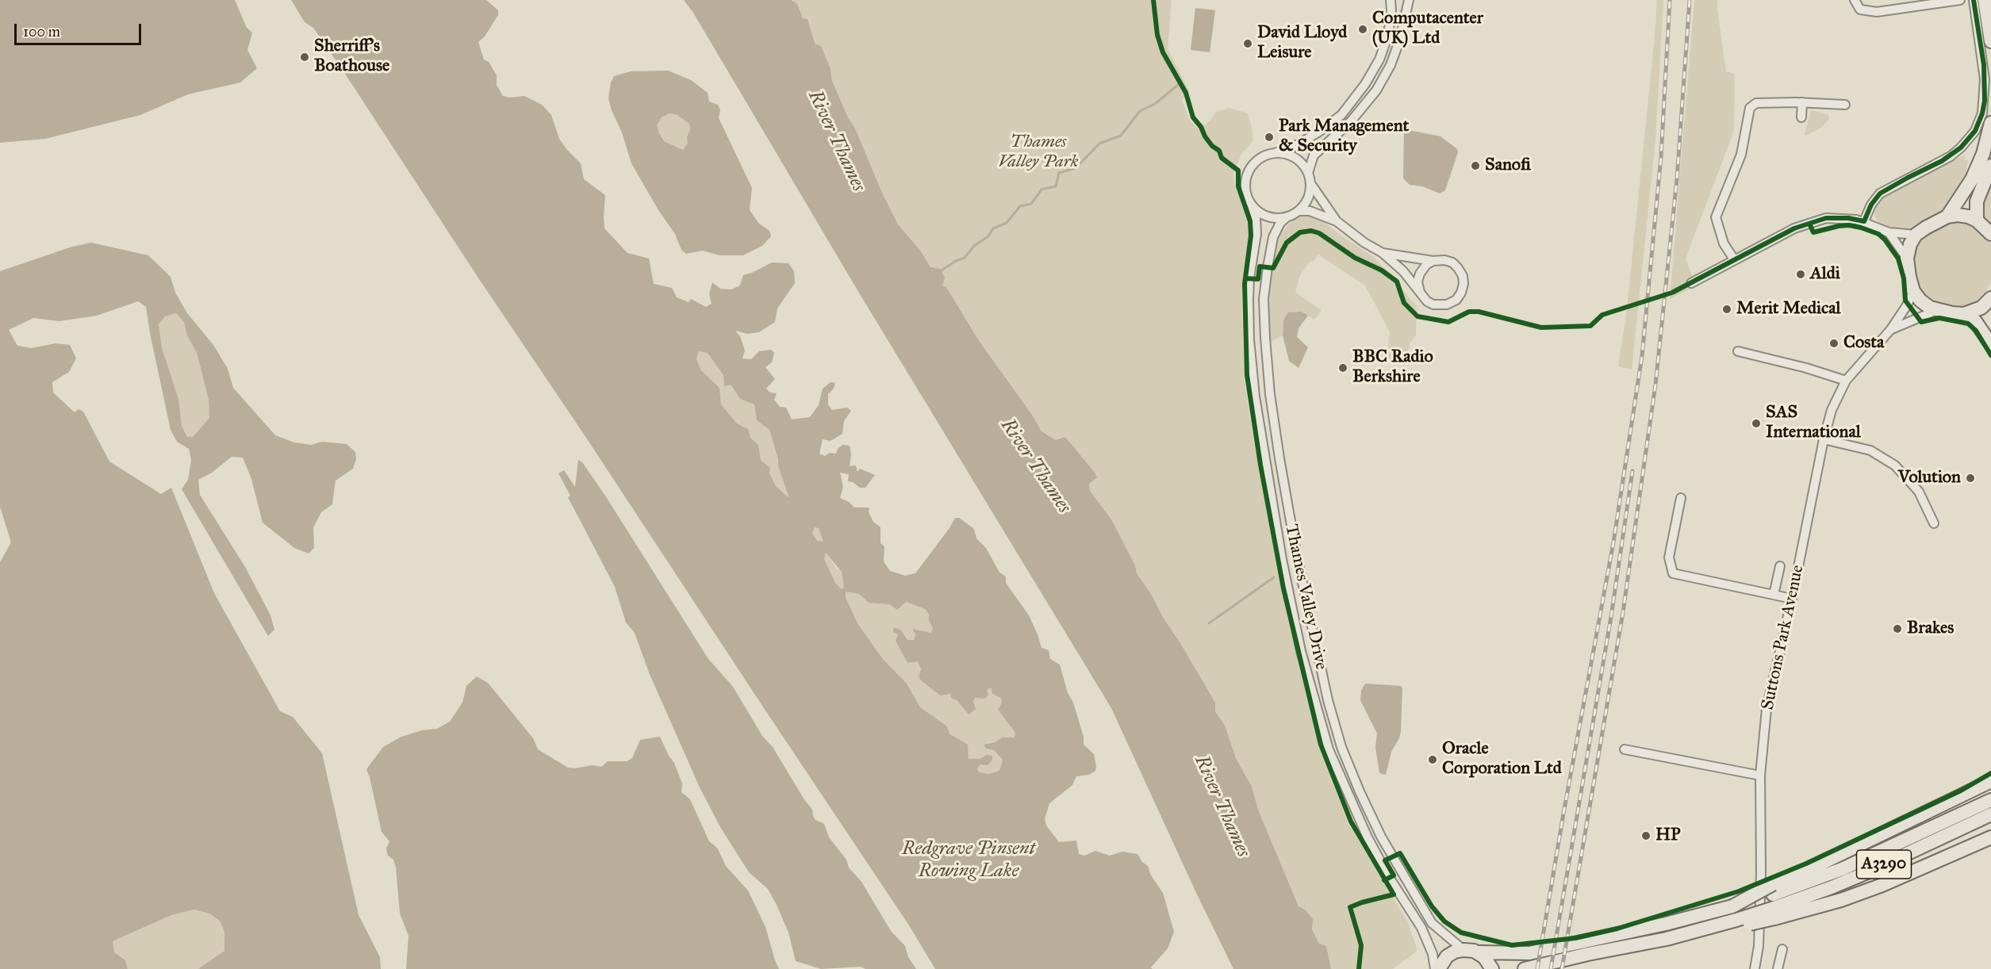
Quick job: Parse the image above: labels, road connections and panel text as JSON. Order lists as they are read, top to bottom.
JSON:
{
  "streets": {
    "main road": ["A3290"],
    "street": ["Thames Valley Drive", "Suttons Park Avenue"]
  },
  "water": ["River Thames", "Redgrave Pinsent Rowing Lake"],
  "parks": ["Thames Valley Park"],
  "places": [
    "Computacenter (UK) Ltd",
    "David Lloyd Leisure",
    "Sherriff's Boathouse",
    "Park Management & Security",
    "Sanofi",
    "Aldi",
    "Merit Medical",
    "Costa",
    "BBC Radio Berkshire",
    "SAS International",
    "Volution",
    "Brakes",
    "Oracle Corporation Ltd",
    "HP"
  ],
  "scale_bar": "100 m"
}
